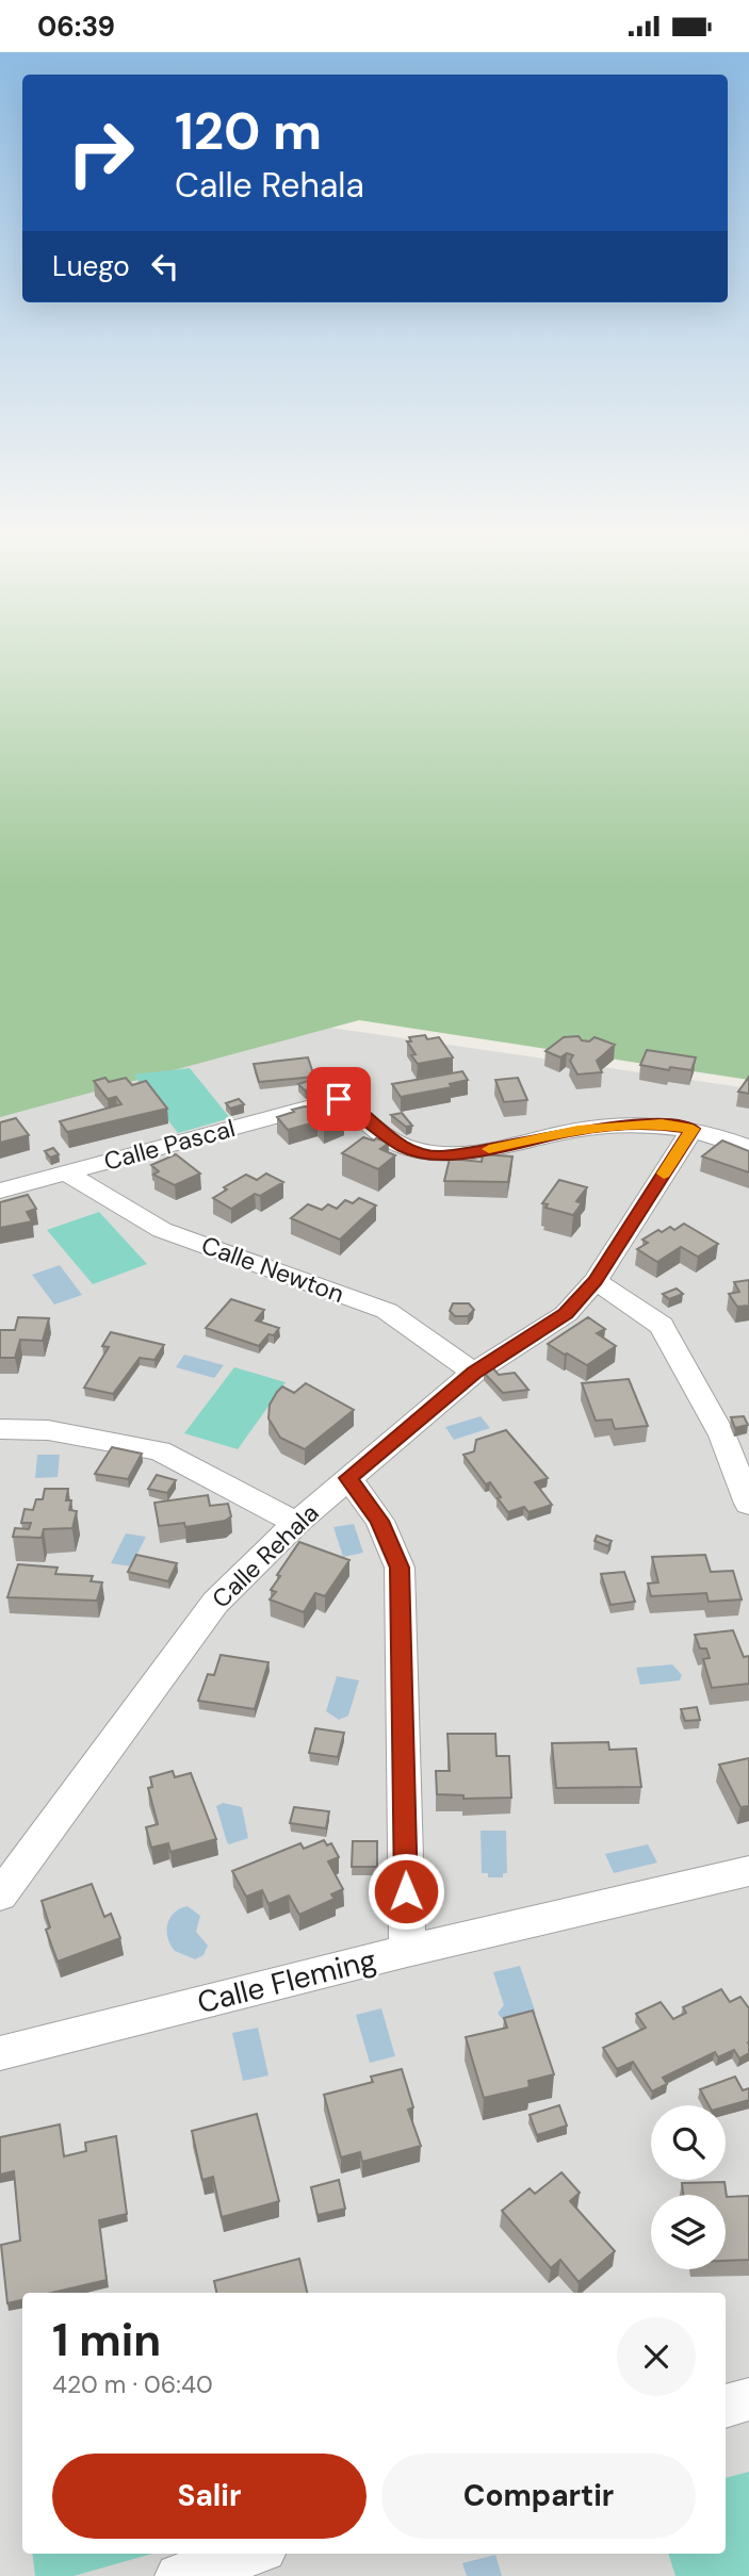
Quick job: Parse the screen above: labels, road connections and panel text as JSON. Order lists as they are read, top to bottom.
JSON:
{
  "streets": {
    "street": [
      "Calle Pascal",
      "Calle Newton",
      "Calle Rehala",
      "Calle Fleming"
    ]
  },
  "crossings": [
    ["Calle Pascal", "Calle Newton"],
    ["Calle Pascal", "Calle Rehala"],
    ["Calle Newton", "Calle Rehala"]
  ],
  "page": {
    "status": "06:39",
    "turn": ["120 m", "Calle Rehala"],
    "then": "Luego",
    "heading": ["1 min", "420 m · 06:40"],
    "buttons": ["Salir", "Compartir"]
  }
}
